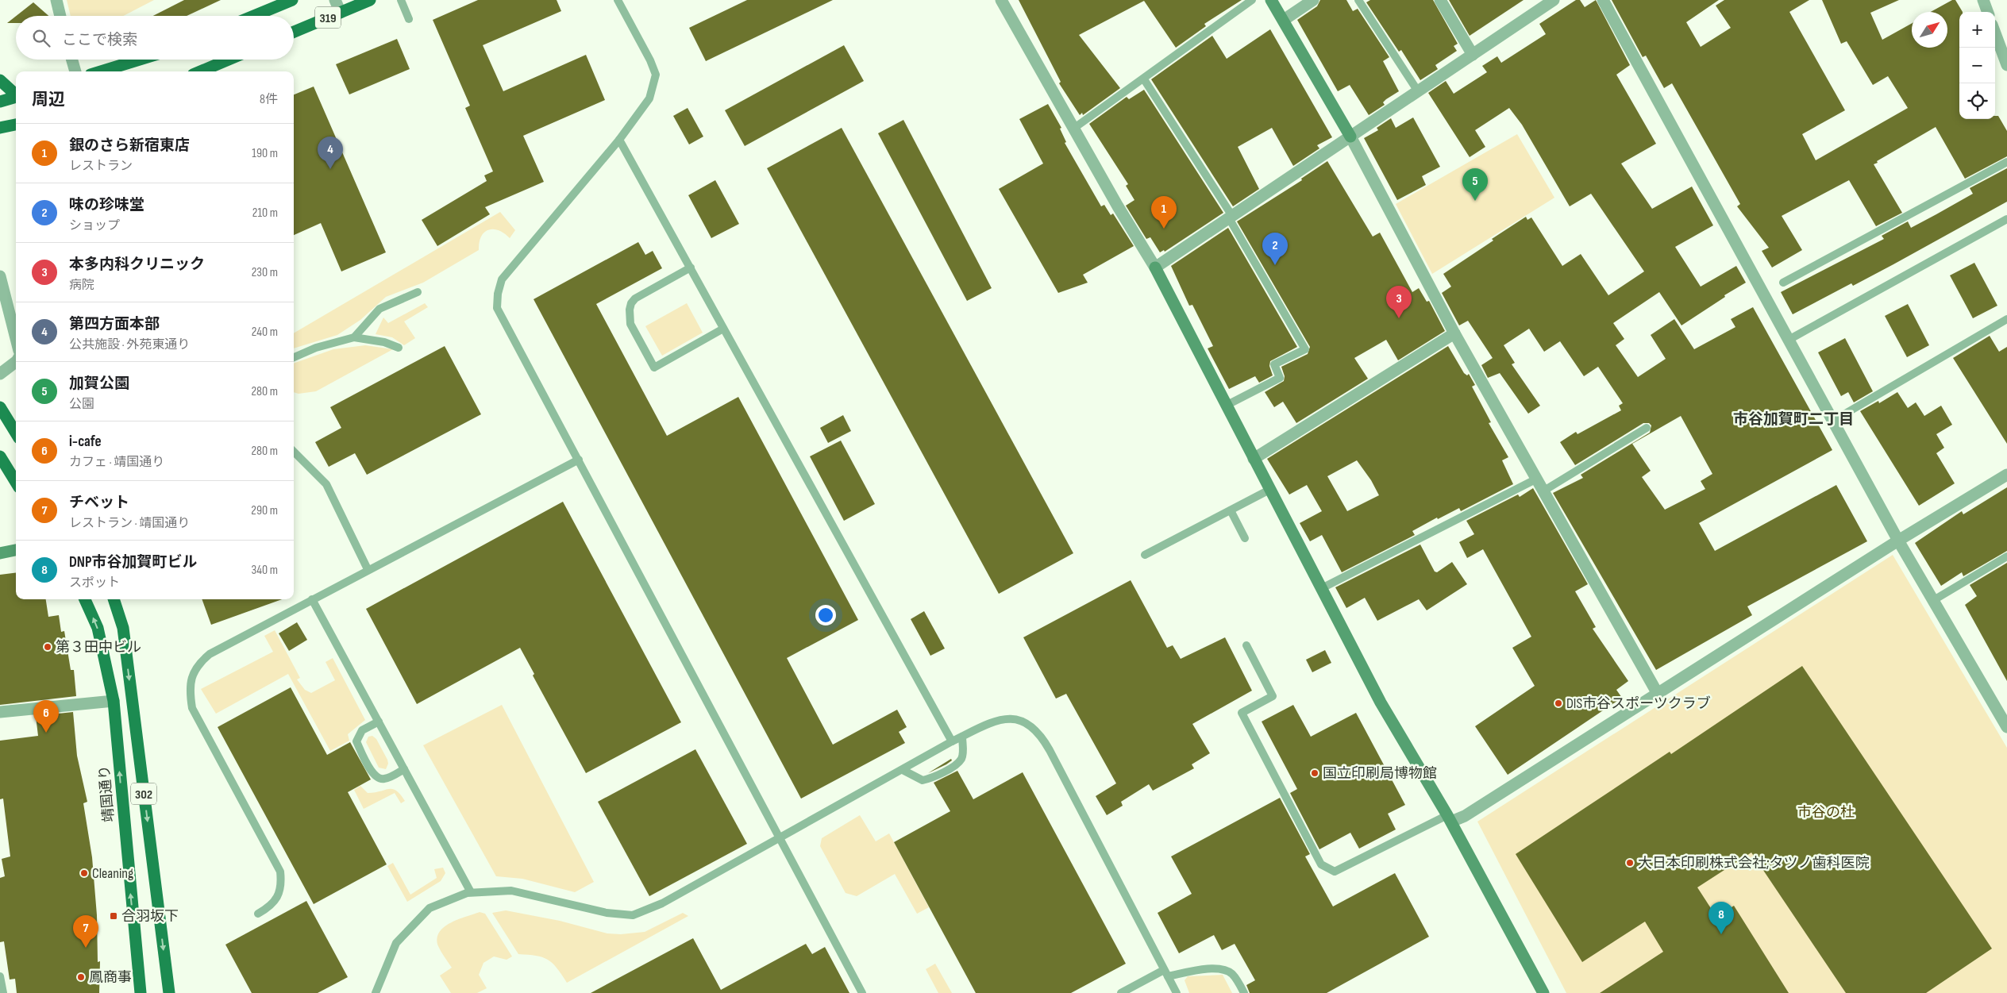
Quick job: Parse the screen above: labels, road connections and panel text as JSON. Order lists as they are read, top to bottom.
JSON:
{
  "streets": {
    "main road": ["319", "靖国通り", "302"]
  },
  "districts": ["市谷加賀町二丁目"],
  "parks": ["市谷の杜"],
  "places": {
    "other": [
      "第３田中ビル",
      "DIS市谷スポーツクラブ",
      "国立印刷局博物館",
      "大日本印刷株式会社;タツノ歯科医院",
      "Cleaning",
      "鳳商事"
    ],
    "transit": ["合羽坂下"]
  },
  "north": "top right",
  "page": {
    "map_buttons": ["+", "−"],
    "search": "ここで検索",
    "heading": ["周辺", "8件"],
    "list": [
      {
        "mark": "1",
        "name": "銀のさら新宿東店",
        "note": "レストラン",
        "value": "190 m"
      },
      {
        "mark": "2",
        "name": "味の珍味堂",
        "note": "ショップ",
        "value": "210 m"
      },
      {
        "mark": "3",
        "name": "本多内科クリニック",
        "note": "病院",
        "value": "230 m"
      },
      {
        "mark": "4",
        "name": "第四方面本部",
        "note": "公共施設 · 外苑東通り",
        "value": "240 m"
      },
      {
        "mark": "5",
        "name": "加賀公園",
        "note": "公園",
        "value": "280 m"
      },
      {
        "mark": "6",
        "name": "i-cafe",
        "note": "カフェ · 靖国通り",
        "value": "280 m"
      },
      {
        "mark": "7",
        "name": "チベット",
        "note": "レストラン · 靖国通り",
        "value": "290 m"
      },
      {
        "mark": "8",
        "name": "DNP市谷加賀町ビル",
        "note": "スポット",
        "value": "340 m"
      }
    ],
    "pins": [
      "4",
      "5",
      "1",
      "2",
      "3",
      "6",
      "8",
      "7"
    ]
  }
}
